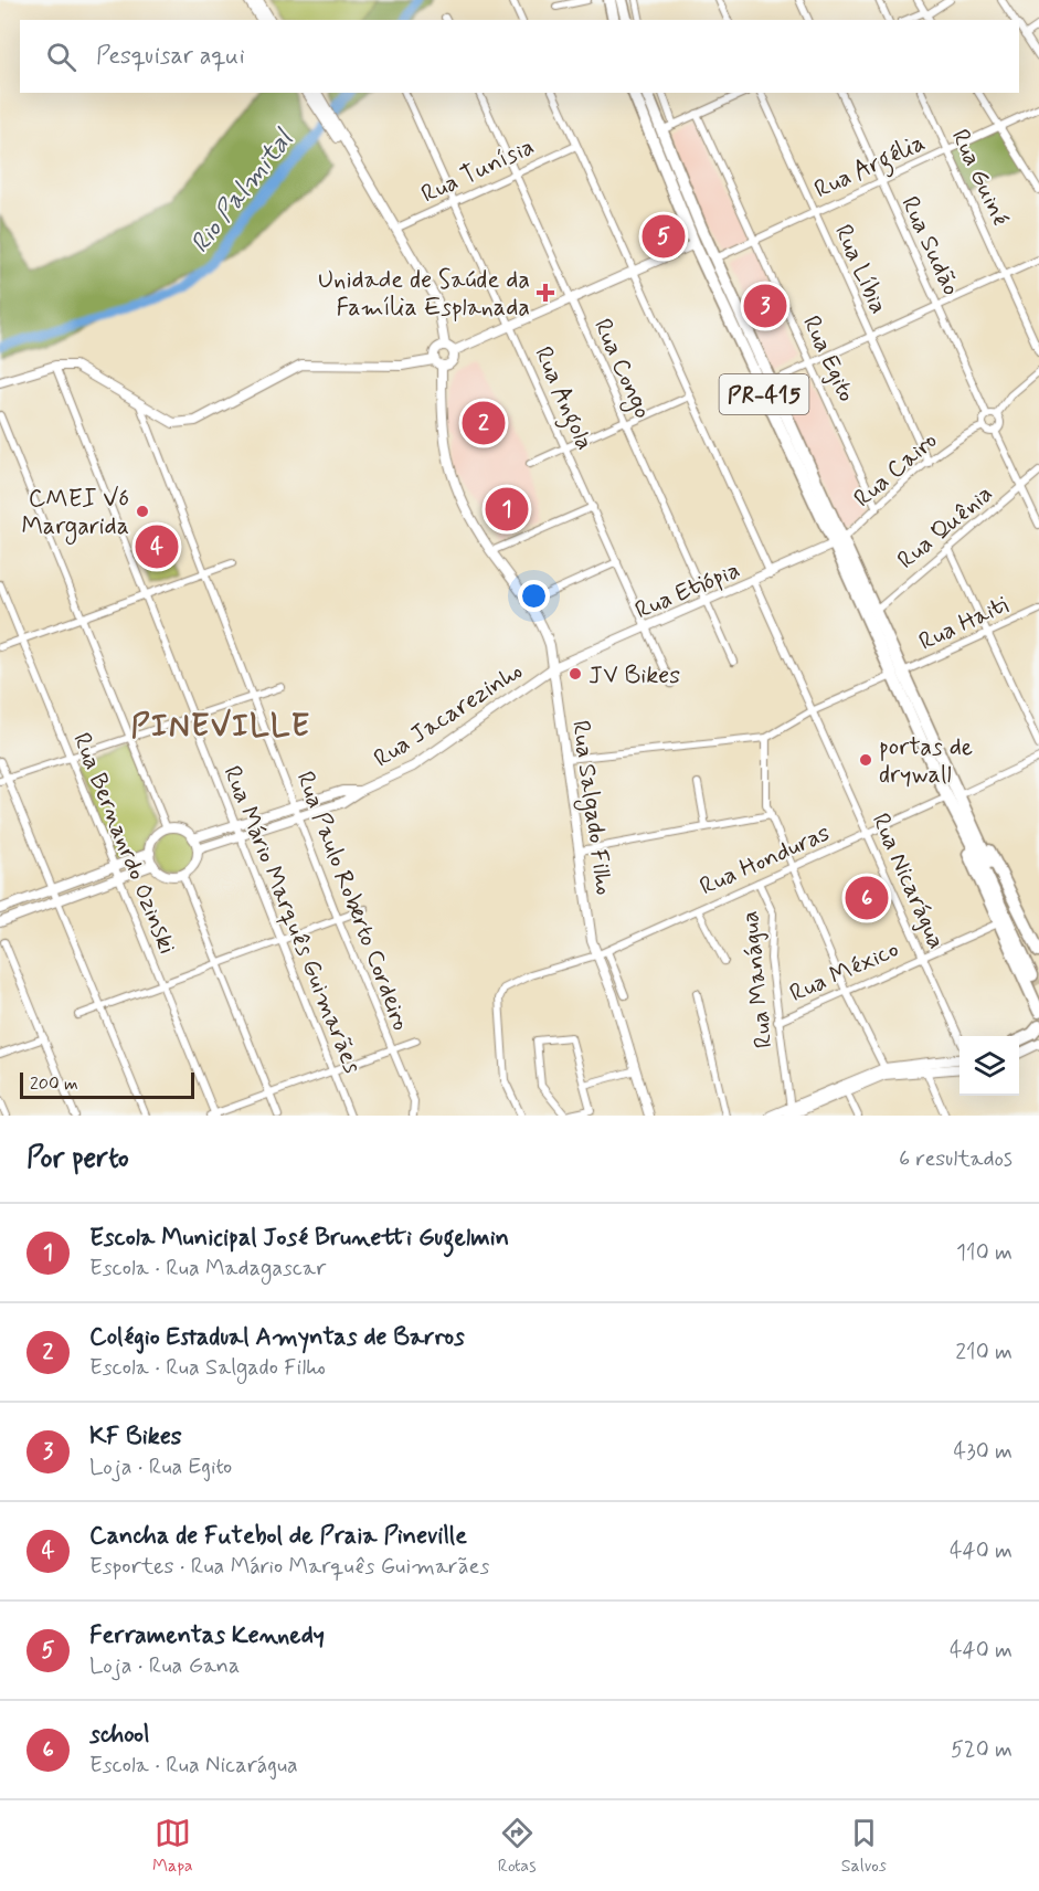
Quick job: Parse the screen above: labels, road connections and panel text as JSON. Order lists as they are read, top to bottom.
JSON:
{
  "streets": {
    "highway": ["PR-415"],
    "street": [
      "Rua Argélia",
      "Rua Tunísia",
      "Rua Guiné",
      "Rua Sudão",
      "Rua Líbia",
      "Rua Egito",
      "Rua Congo",
      "Rua Angola",
      "Rua Cairo",
      "Rua Quênia",
      "Rua Etiópia",
      "Rua Haiti",
      "Rua Jacarezinho",
      "Rua Salgado Filho",
      "Rua Bernanrdo Ozinski",
      "Rua Honduras",
      "Rua Nicarágua",
      "Rua Paulo Roberto Cordeiro",
      "Rua Mário Marquês Guimarães",
      "Rua México",
      "Rua Manágua"
    ]
  },
  "crossings": [
    ["Rua Argélia", "Rua Guiné"],
    ["Rua Argélia", "Rua Sudão"],
    ["Rua Argélia", "Rua Líbia"],
    ["Rua Argélia", "Rua Egito"],
    ["Rua Argélia", "PR-415"],
    ["Rua Tunísia", "Rua Congo"],
    ["Rua Tunísia", "Rua Angola"],
    ["Rua Sudão", "Rua Cairo"],
    ["Rua Líbia", "Rua Cairo"],
    ["Rua Egito", "Rua Cairo"],
    ["Rua Congo", "Rua Etiópia"],
    ["PR-415", "Rua Cairo"],
    ["PR-415", "Rua Quênia"],
    ["PR-415", "Rua Etiópia"],
    ["PR-415", "Rua Haiti"],
    ["PR-415", "Rua Honduras"],
    ["Rua Angola", "Rua Etiópia"],
    ["Rua Cairo", "Rua Etiópia"],
    ["Rua Etiópia", "Rua Jacarezinho"],
    ["Rua Etiópia", "Rua Salgado Filho"],
    ["Rua Etiópia", "Rua Nicarágua"],
    ["Rua Haiti", "Rua Nicarágua"],
    ["Rua Jacarezinho", "Rua Salgado Filho"],
    ["Rua Jacarezinho", "Rua Paulo Roberto Cordeiro"],
    ["Rua Jacarezinho", "Rua Mário Marquês Guimarães"],
    ["Rua Salgado Filho", "Rua Honduras"],
    ["Rua Honduras", "Rua Nicarágua"],
    ["Rua Honduras", "Rua Manágua"],
    ["Rua Nicarágua", "Rua México"],
    ["Rua México", "Rua Manágua"]
  ],
  "districts": ["PINEVILLE"],
  "water": ["Rio Palmital"],
  "places": {
    "health": ["Unidade de Saúde da Família Esplanada"],
    "other": ["CMEI Vó Margarida", "JV Bikes", "portas de drywall"]
  },
  "scale_bar": "200 m",
  "page": {
    "search": "Pesquisar aqui",
    "pins": [
      "5",
      "3",
      "2",
      "1",
      "4",
      "6"
    ],
    "scale": "200 m",
    "heading": ["Por perto", "6 resultados"],
    "list": [
      {
        "mark": "1",
        "name": "Escola Municipal José Brunetti Gugelmin",
        "note": "Escola · Rua Madagascar",
        "value": "110 m"
      },
      {
        "mark": "2",
        "name": "Colégio Estadual Amyntas de Barros",
        "note": "Escola · Rua Salgado Filho",
        "value": "210 m"
      },
      {
        "mark": "3",
        "name": "KF Bikes",
        "note": "Loja · Rua Egito",
        "value": "430 m"
      },
      {
        "mark": "4",
        "name": "Cancha de Futebol de Praia Pineville",
        "note": "Esportes · Rua Mário Marquês Guimarães",
        "value": "440 m"
      },
      {
        "mark": "5",
        "name": "Ferramentas Kennedy",
        "note": "Loja · Rua Gana",
        "value": "440 m"
      },
      {
        "mark": "6",
        "name": "school",
        "note": "Escola · Rua Nicarágua",
        "value": "520 m"
      }
    ],
    "nav": ["Mapa", "Rotas", "Salvos"]
  }
}
